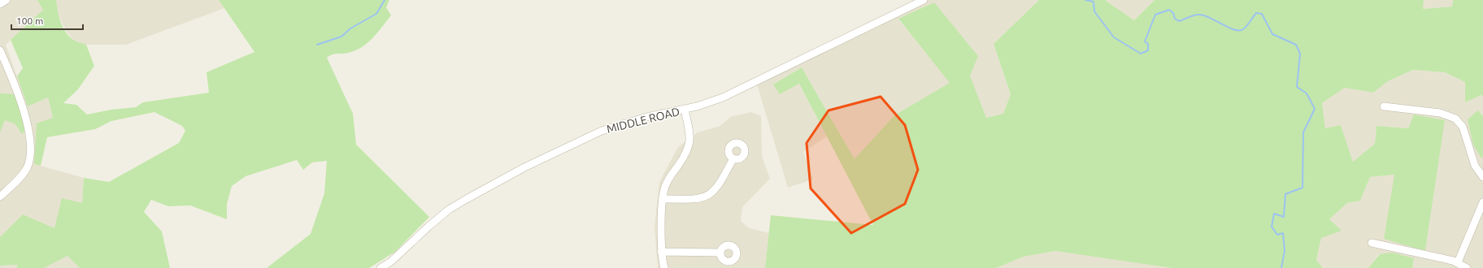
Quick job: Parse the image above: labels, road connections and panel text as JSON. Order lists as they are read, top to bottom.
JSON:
{
  "streets": {
    "street": ["MIDDLE ROAD"]
  },
  "scale_bar": "100 m"
}
